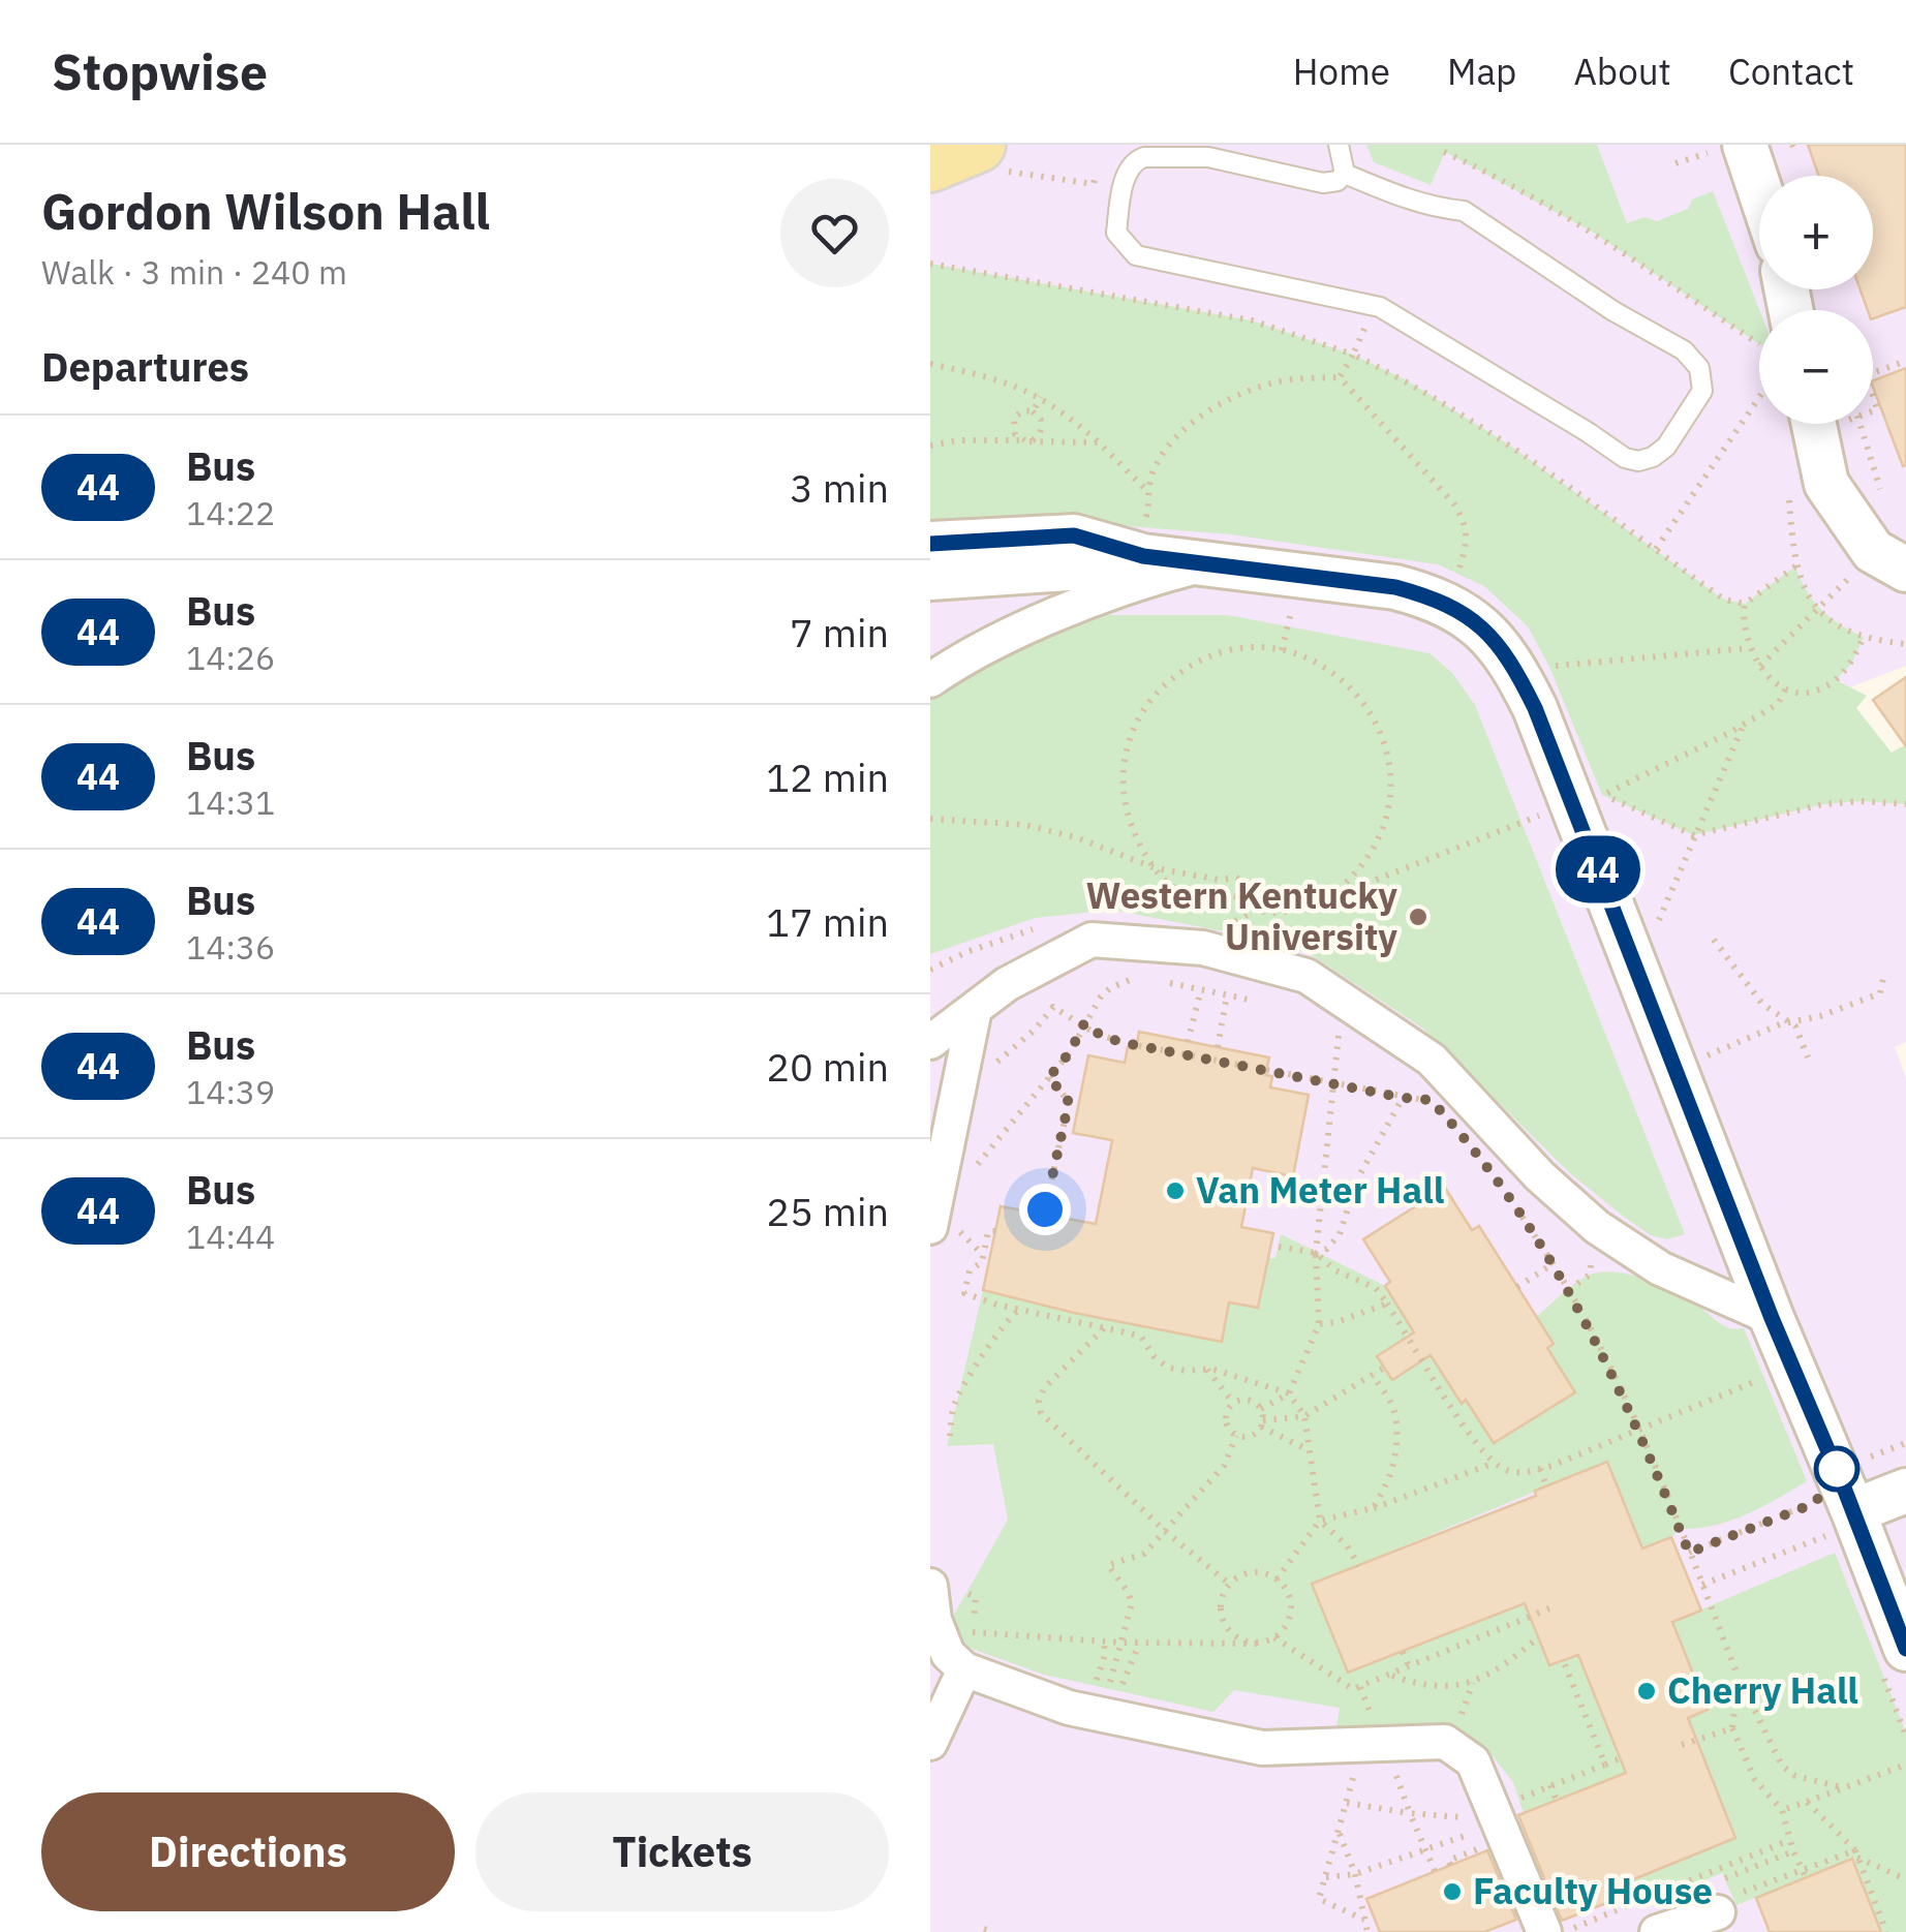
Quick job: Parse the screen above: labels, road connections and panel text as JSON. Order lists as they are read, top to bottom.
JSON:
{
  "places": [
    "Western Kentucky University",
    "Van Meter Hall",
    "Cherry Hall",
    "Faculty House"
  ],
  "lines": ["bus line 44"],
  "page": {
    "header": "Stopwise",
    "nav": [
      "Home",
      "Map",
      "About",
      "Contact"
    ],
    "heading": [
      ["Gordon Wilson Hall", "Walk · 3 min · 240 m"],
      "Departures"
    ],
    "on_map": "44",
    "map_buttons": ["+", "−"],
    "list": [
      {
        "mark": "44",
        "name": "Bus",
        "note": "14:22",
        "value": "3 min"
      },
      {
        "mark": "44",
        "name": "Bus",
        "note": "14:26",
        "value": "7 min"
      },
      {
        "mark": "44",
        "name": "Bus",
        "note": "14:31",
        "value": "12 min"
      },
      {
        "mark": "44",
        "name": "Bus",
        "note": "14:36",
        "value": "17 min"
      },
      {
        "mark": "44",
        "name": "Bus",
        "note": "14:39",
        "value": "20 min"
      },
      {
        "mark": "44",
        "name": "Bus",
        "note": "14:44",
        "value": "25 min"
      }
    ],
    "buttons": ["Directions", "Tickets"]
  }
}
